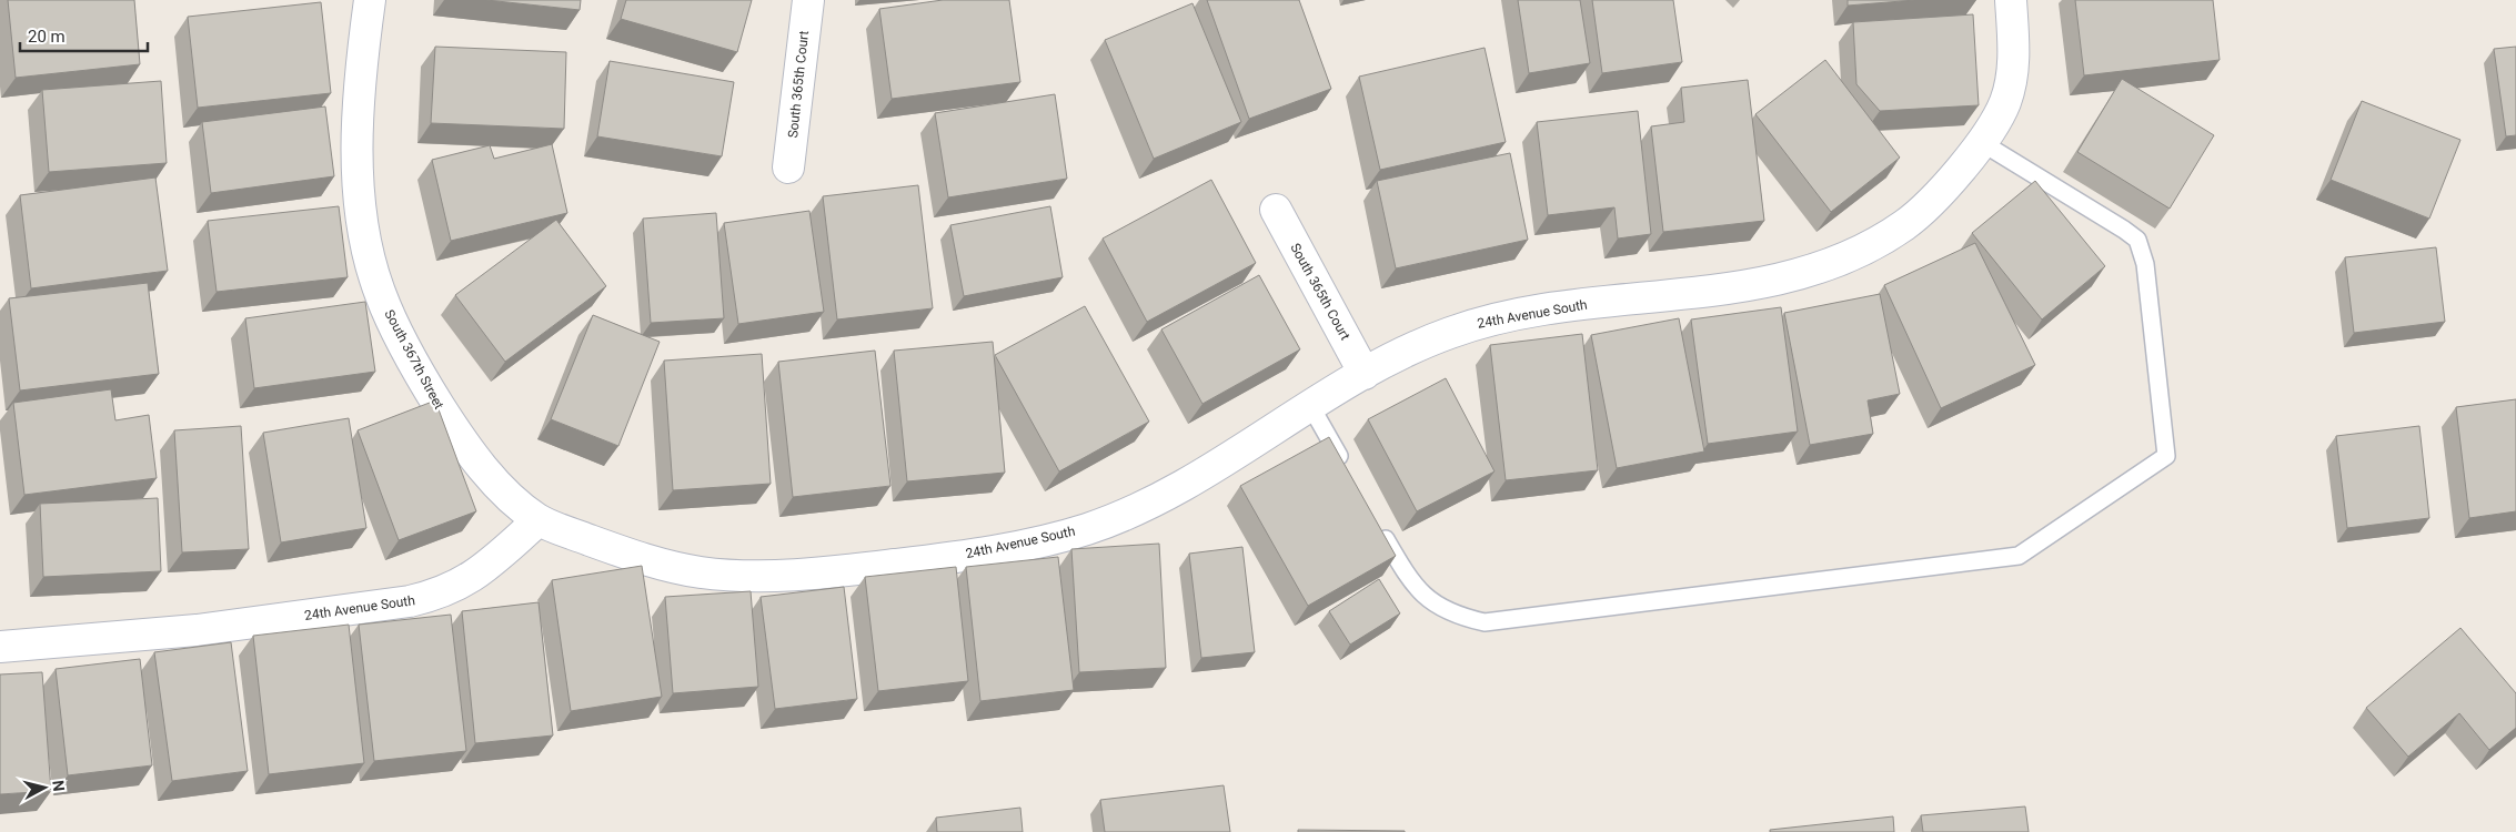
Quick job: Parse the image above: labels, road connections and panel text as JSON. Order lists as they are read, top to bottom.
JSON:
{
  "streets": {
    "street": ["South 365th Court", "24th Avenue South", "South 367th Street"]
  },
  "crossings": [
    ["South 365th Court", "24th Avenue South"],
    ["24th Avenue South", "South 367th Street"]
  ],
  "scale_bar": "20 m",
  "north": "right"
}
